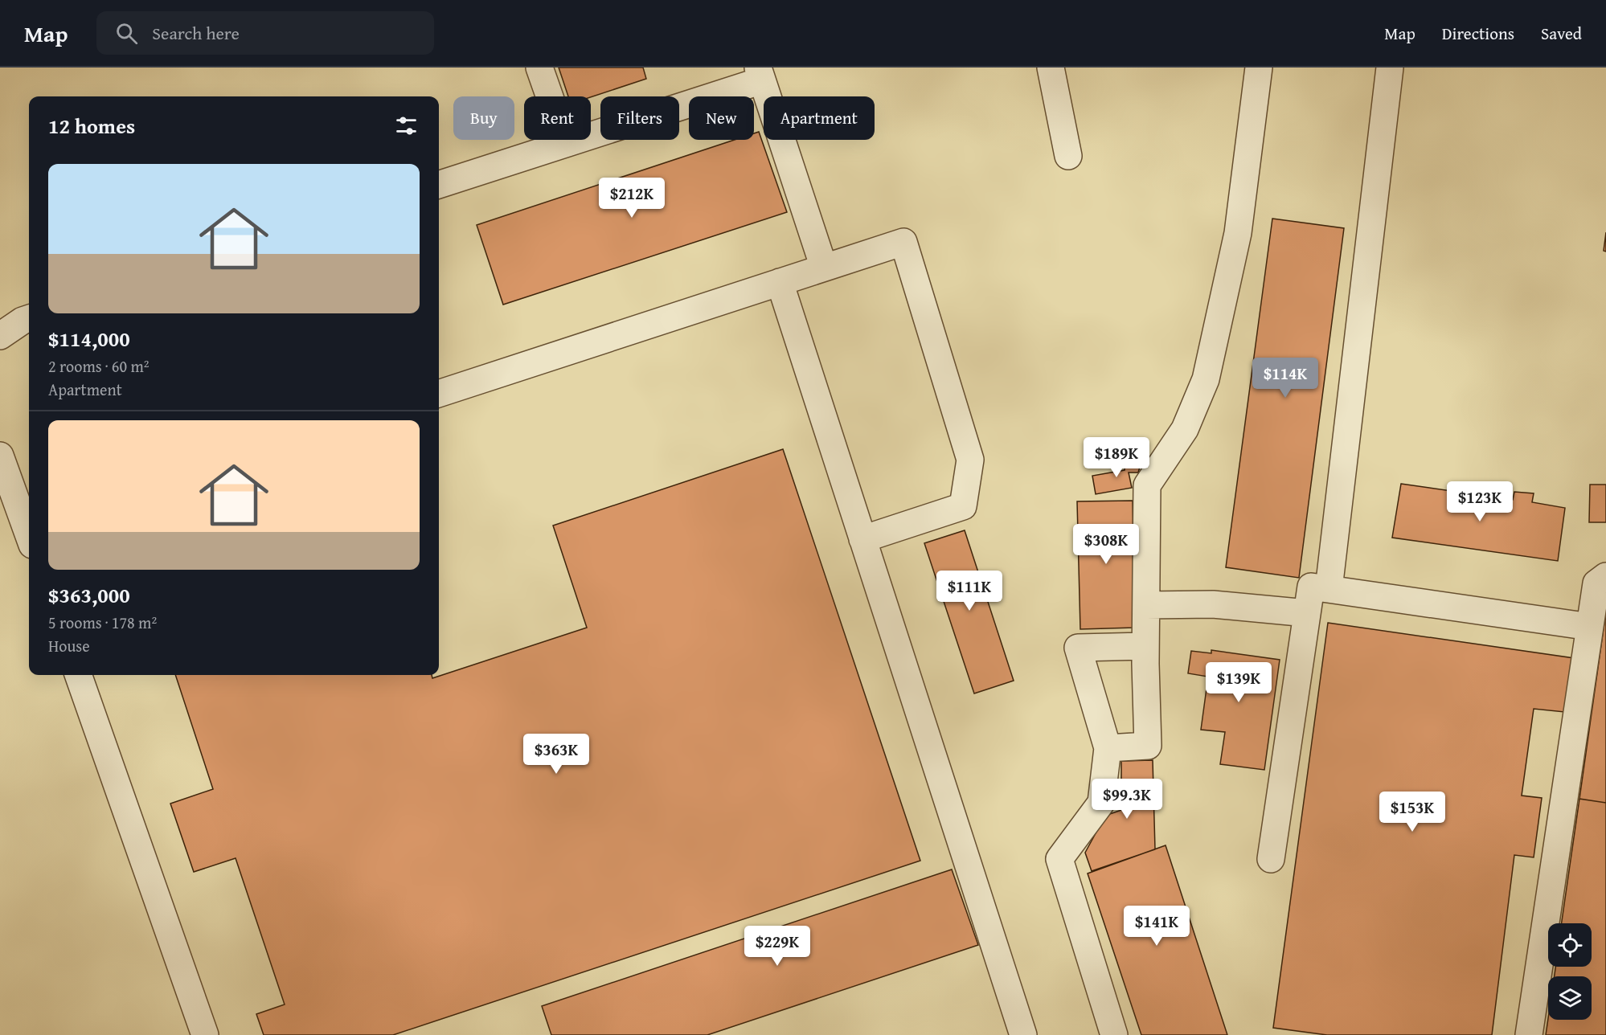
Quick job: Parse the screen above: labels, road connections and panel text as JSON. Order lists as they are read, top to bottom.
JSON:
{
  "page": {
    "header": "Map",
    "search": "Search here",
    "nav": ["Map", "Directions", "Saved"],
    "chip": [
      "Buy",
      "Rent",
      "Filters",
      "New",
      "Apartment"
    ],
    "heading": "12 homes",
    "list": [
      {
        "name": "$114,000",
        "note": "2 rooms · 60 m² · Apartment"
      },
      {
        "name": "$363,000",
        "note": "5 rooms · 178 m² · House"
      }
    ],
    "price": [
      "$212K",
      "$114K",
      "$189K",
      "$123K",
      "$308K",
      "$111K",
      "$139K",
      "$363K",
      "$99.3K",
      "$153K",
      "$141K",
      "$229K"
    ]
  }
}
